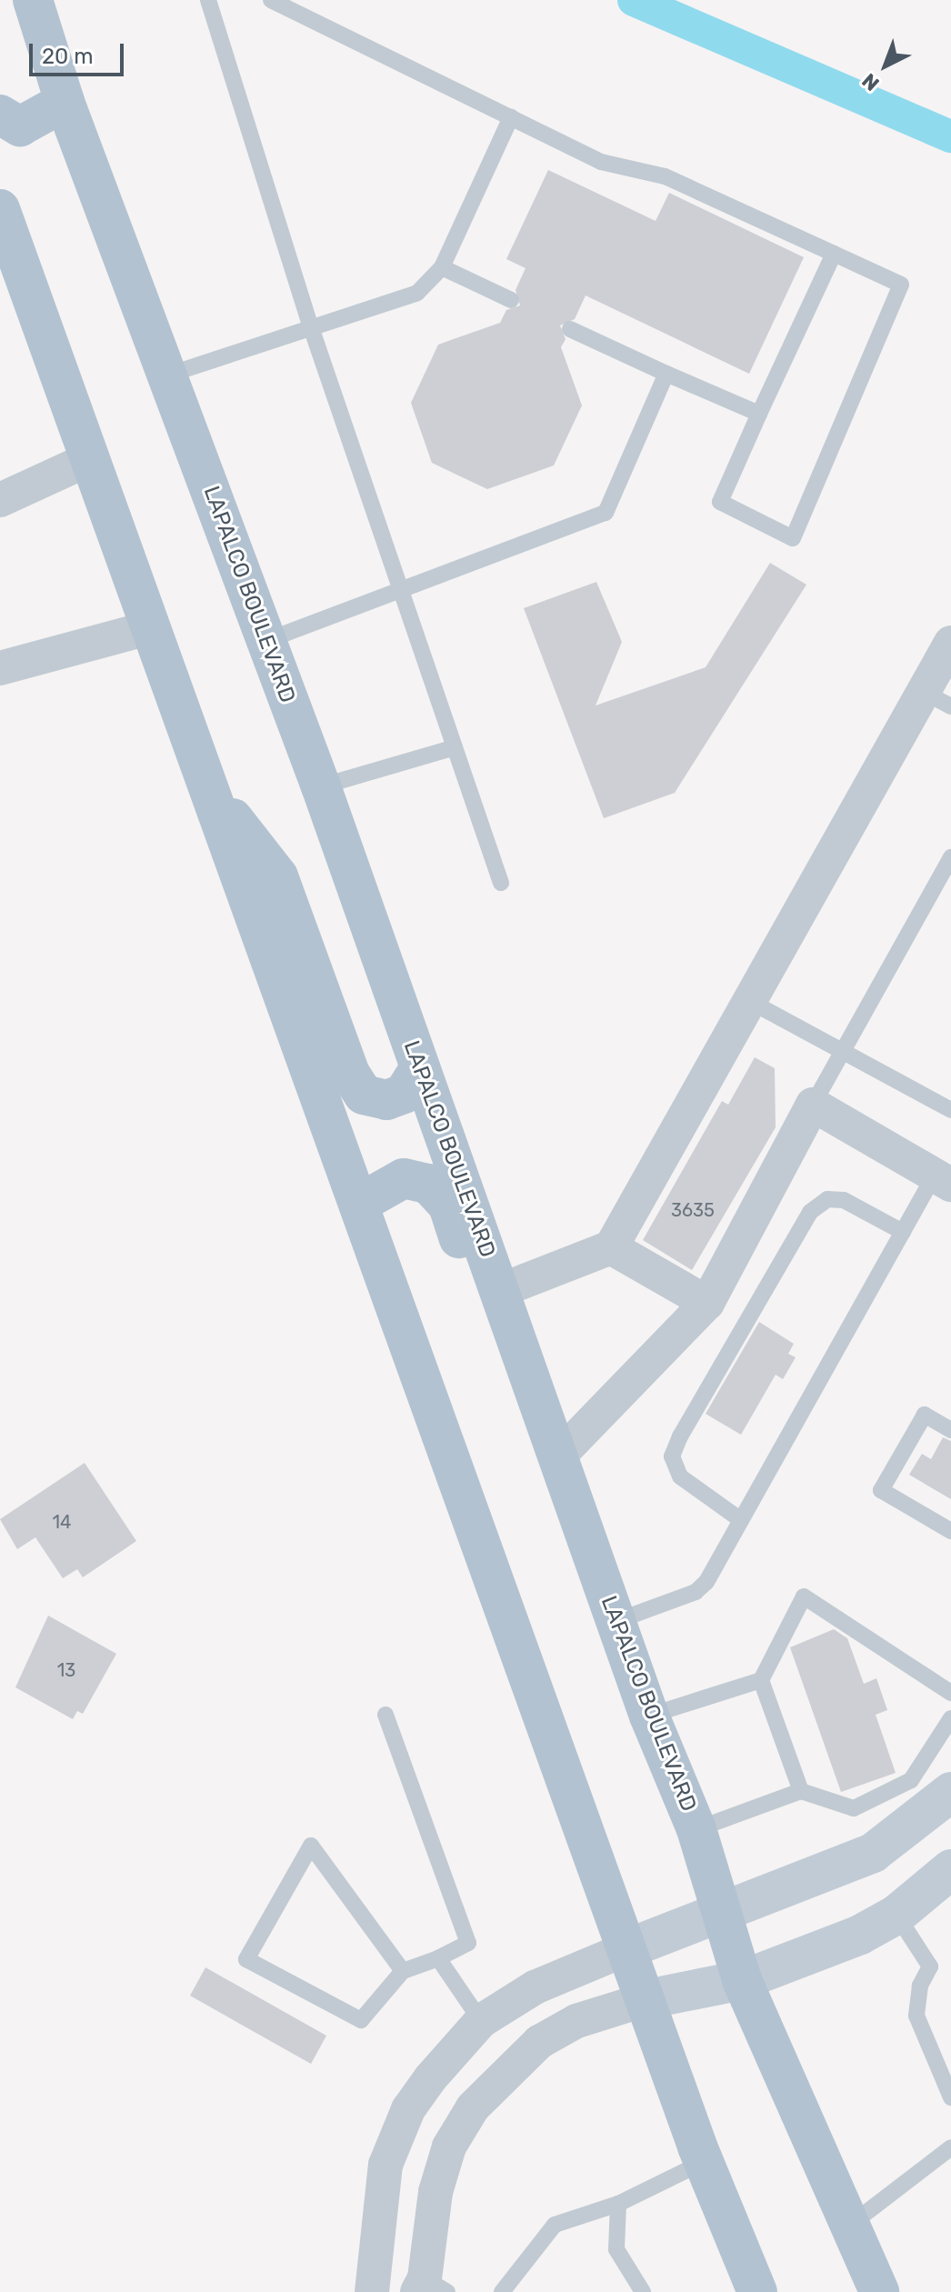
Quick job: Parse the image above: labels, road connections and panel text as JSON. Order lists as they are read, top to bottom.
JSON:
{
  "streets": {
    "main road": ["LAPALCO BOULEVARD"]
  },
  "house_numbers": ["3635", "14", "13"],
  "scale_bar": "20 m",
  "north": "bottom left"
}
